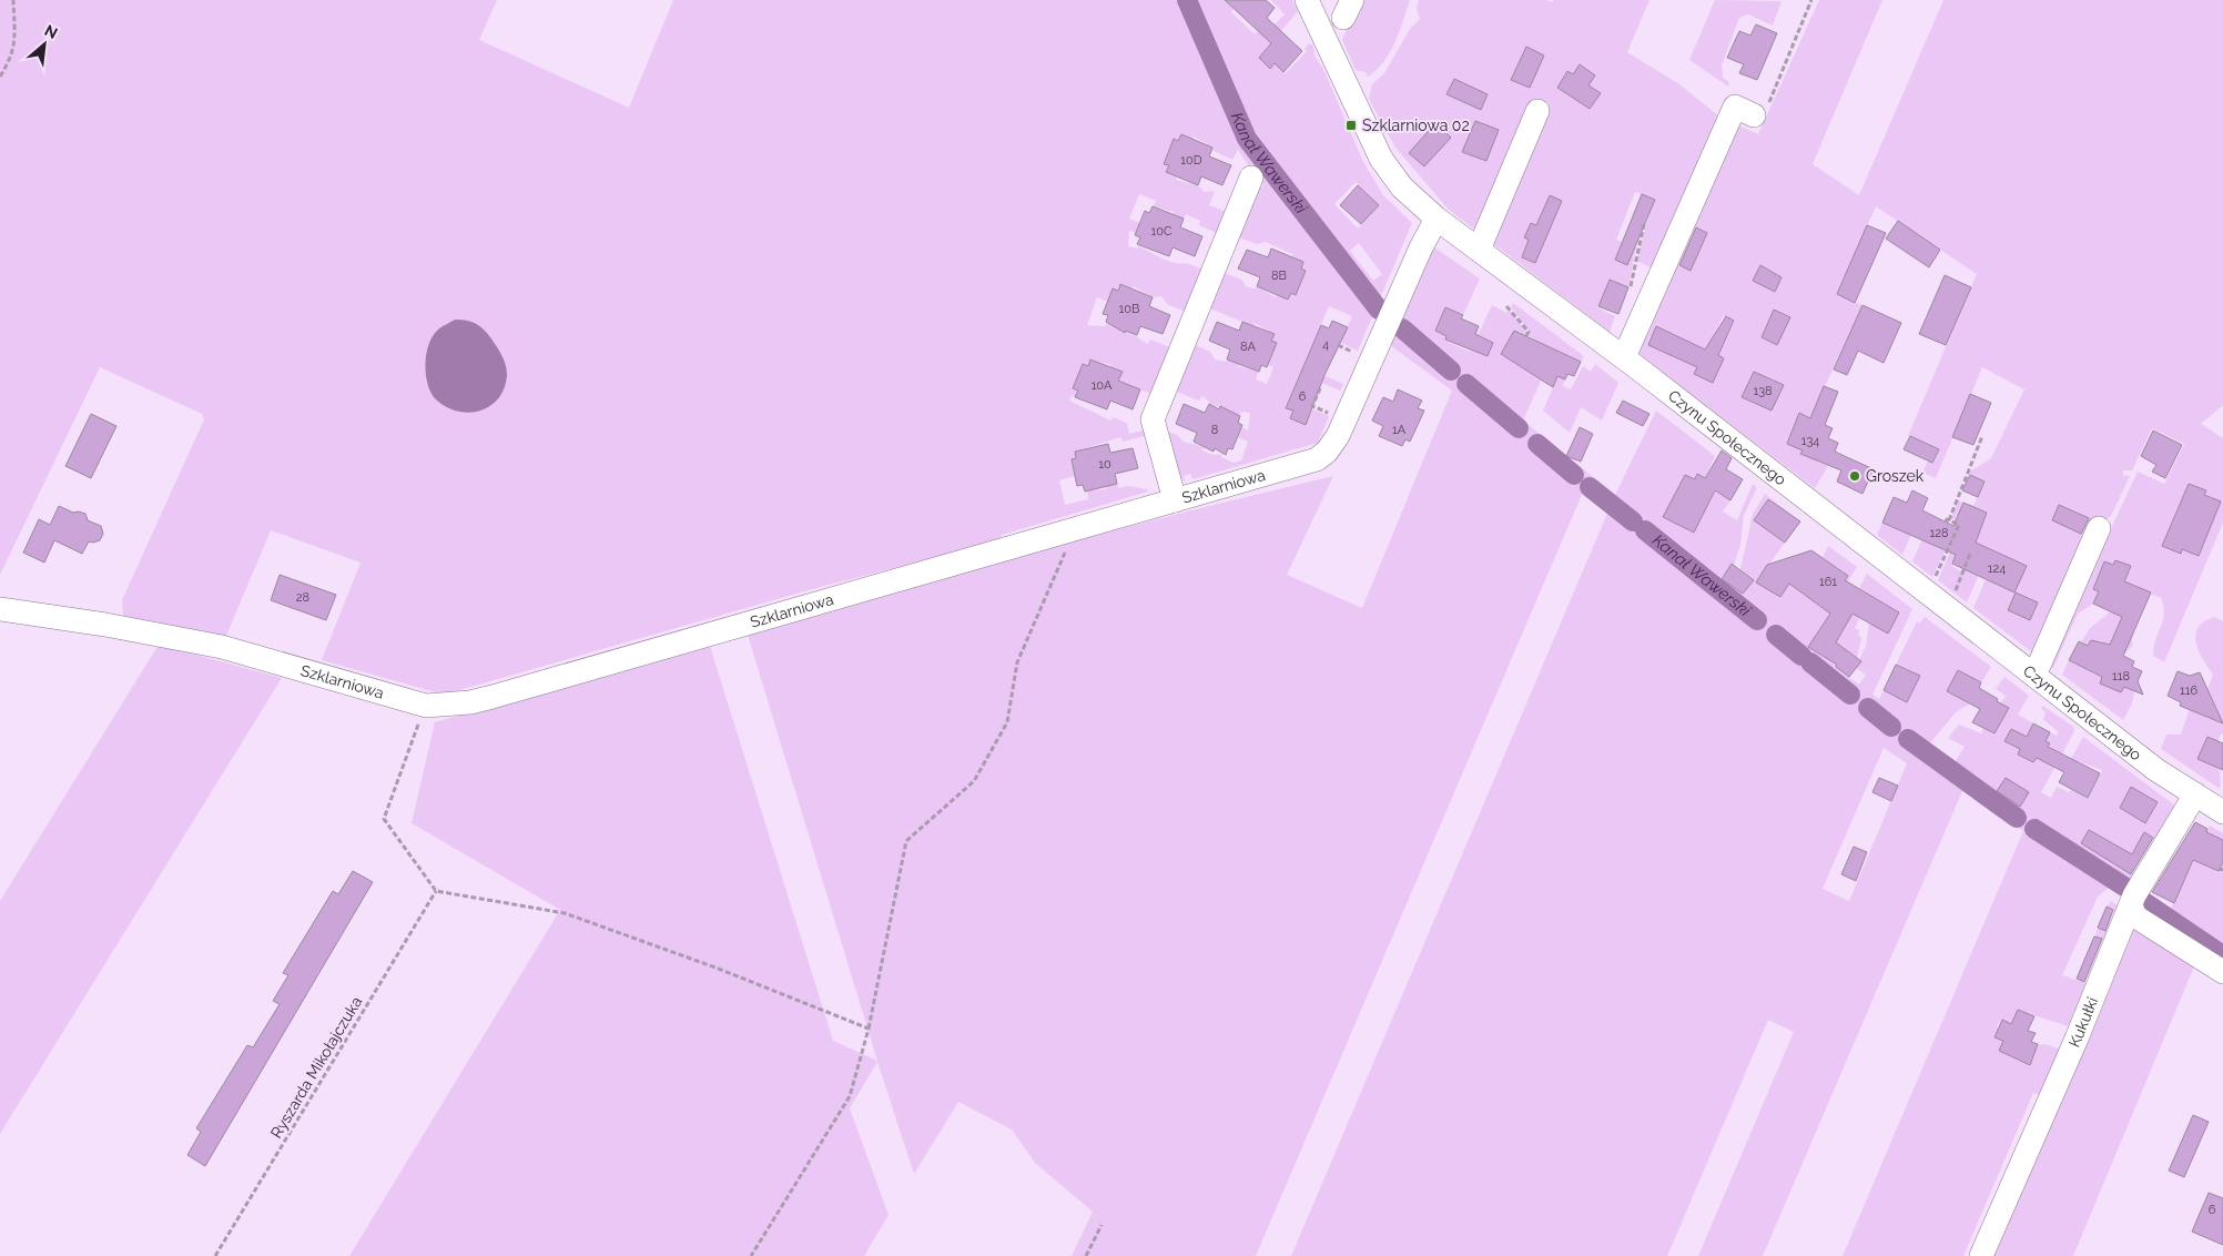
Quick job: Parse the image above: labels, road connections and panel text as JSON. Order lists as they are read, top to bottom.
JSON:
{
  "streets": {
    "street": ["Czynu Społecznego", "Szklarniowa", "Kukułki"],
    "path": ["Ryszarda Mikołajczuka"]
  },
  "crossings": [
    ["Czynu Społecznego", "Szklarniowa"],
    ["Czynu Społecznego", "Kukułki"]
  ],
  "water": ["Kanał Wawerski"],
  "places": {
    "transit": ["Szklarniowa 02"],
    "other": ["Groszek"]
  },
  "house_numbers": [
    "10D",
    "10C",
    "8B",
    "10B",
    "4",
    "8A",
    "10A",
    "138",
    "6",
    "8",
    "1A",
    "134",
    "10",
    "128",
    "124",
    "161",
    "28",
    "118",
    "116",
    "6"
  ],
  "north": "top right"
}
